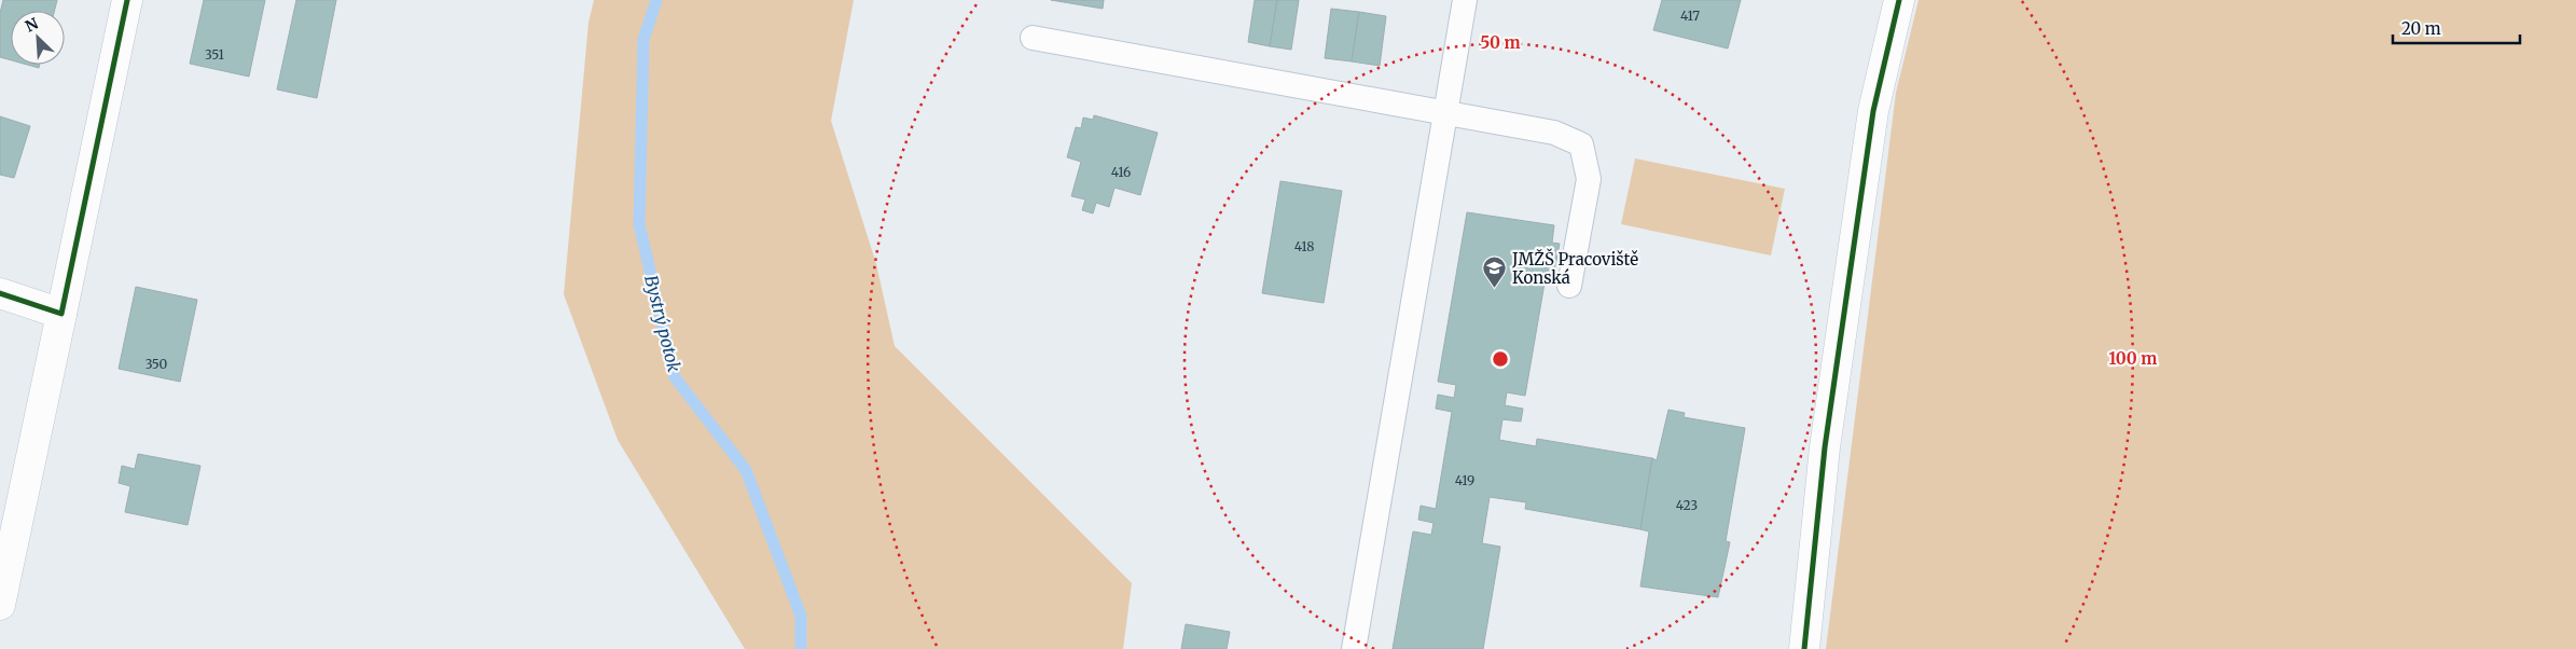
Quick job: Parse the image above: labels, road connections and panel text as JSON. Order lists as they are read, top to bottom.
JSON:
{
  "water": ["Bystrý potok"],
  "places": {
    "school or university": ["JMŽŠ Pracoviště Konská"]
  },
  "house_numbers": [
    "417",
    "351",
    "416",
    "418",
    "350",
    "419",
    "423"
  ],
  "scale_bar": "20 m",
  "north": "top left",
  "rings": ["50 m", "100 m"]
}
